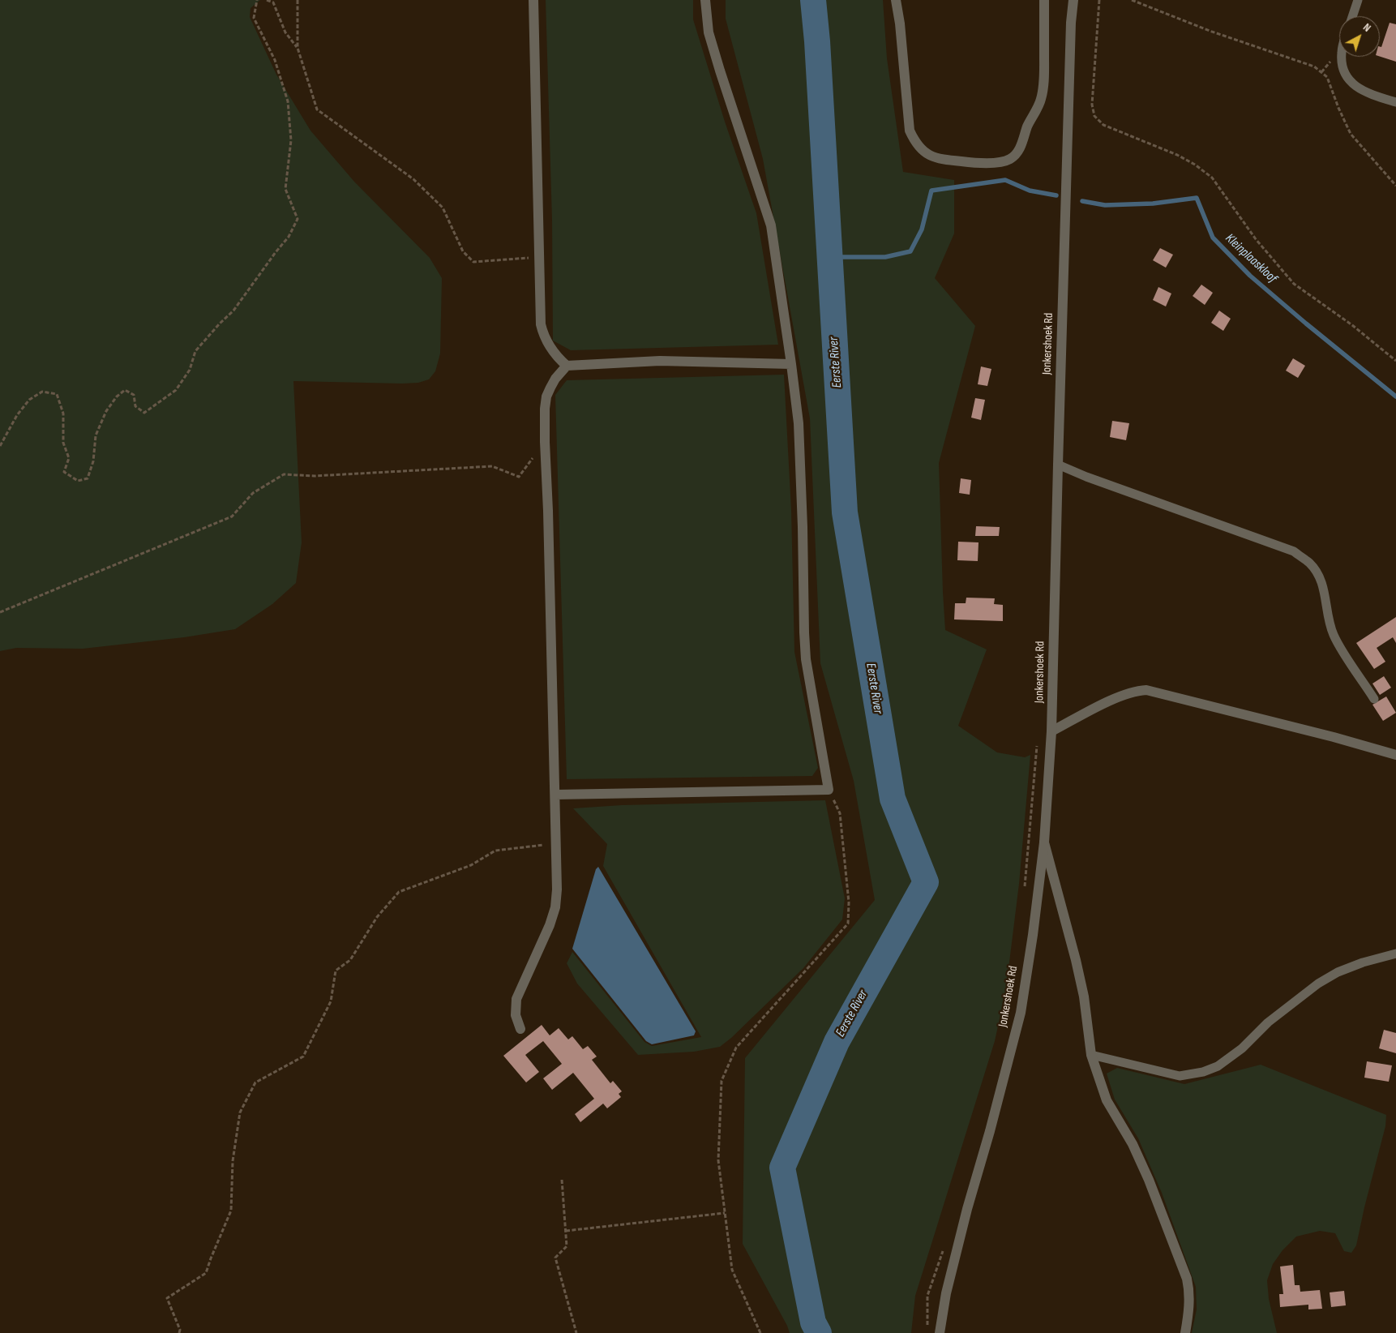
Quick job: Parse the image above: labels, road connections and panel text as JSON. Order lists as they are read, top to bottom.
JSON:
{
  "streets": {
    "street": ["Jonkershoek Rd"]
  },
  "water": ["Kleinplaaskloof", "Eerste River"],
  "north": "top right"
}
